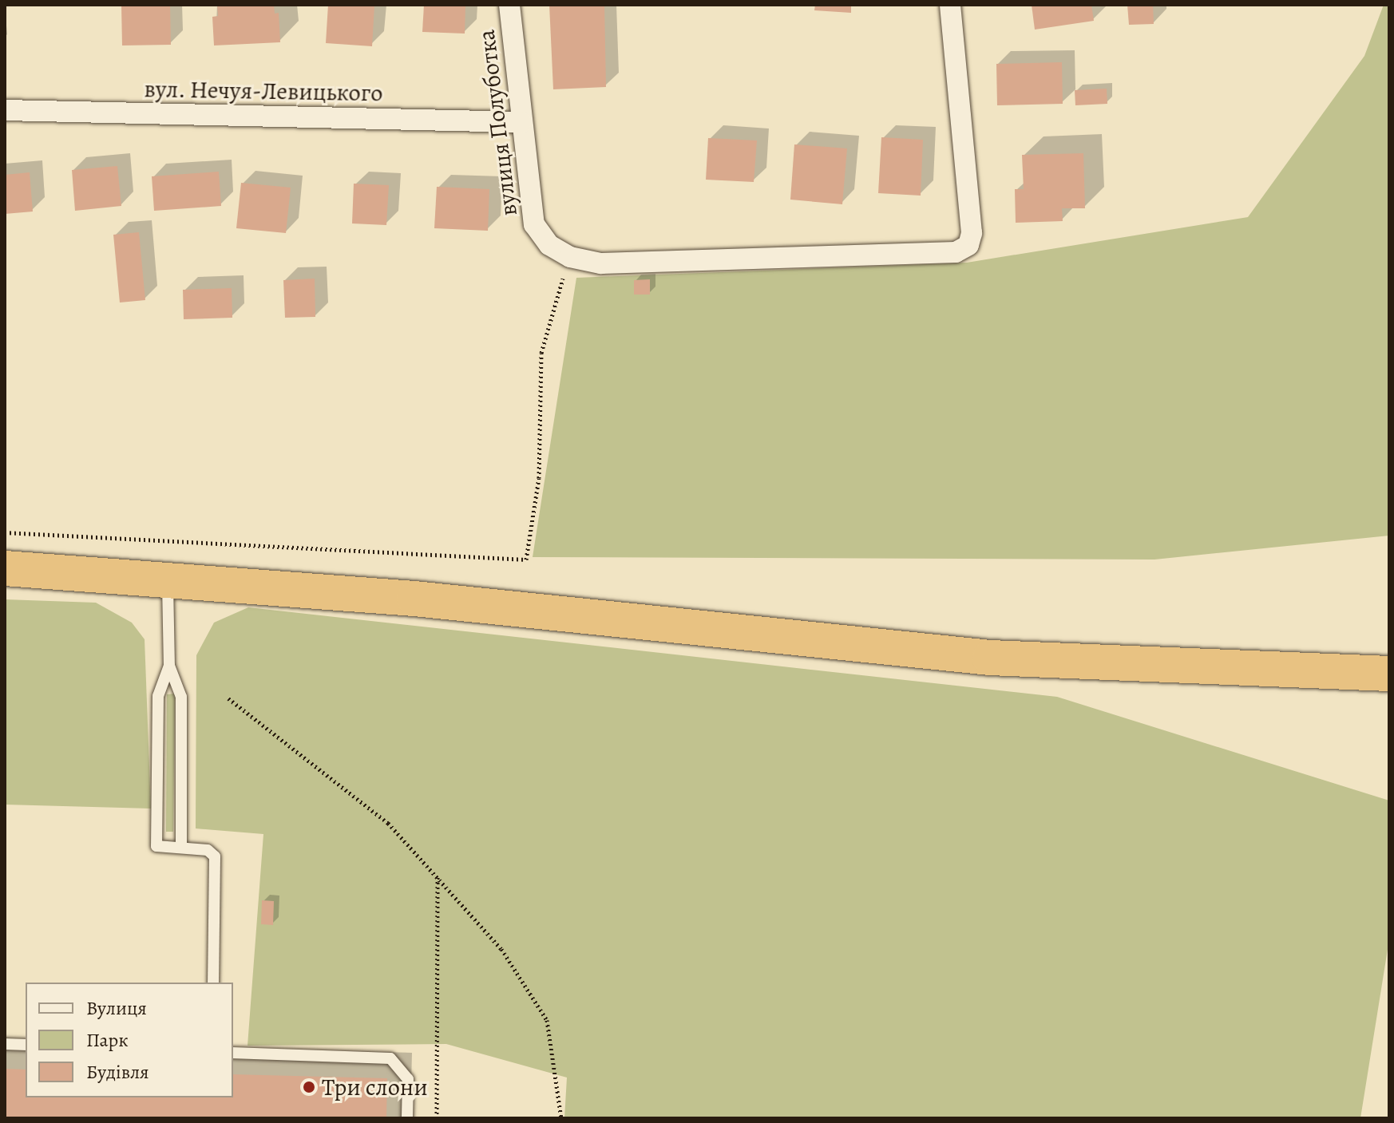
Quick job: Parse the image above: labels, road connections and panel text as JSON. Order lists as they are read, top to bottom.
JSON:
{
  "streets": {
    "street": ["вул. Нечуя-Левицького", "вулиця Полуботка"]
  },
  "crossings": [
    ["вул. Нечуя-Левицького", "вулиця Полуботка"]
  ],
  "places": ["Три слони"],
  "legend": ["Вулиця", "Парк", "Будівля"]
}
